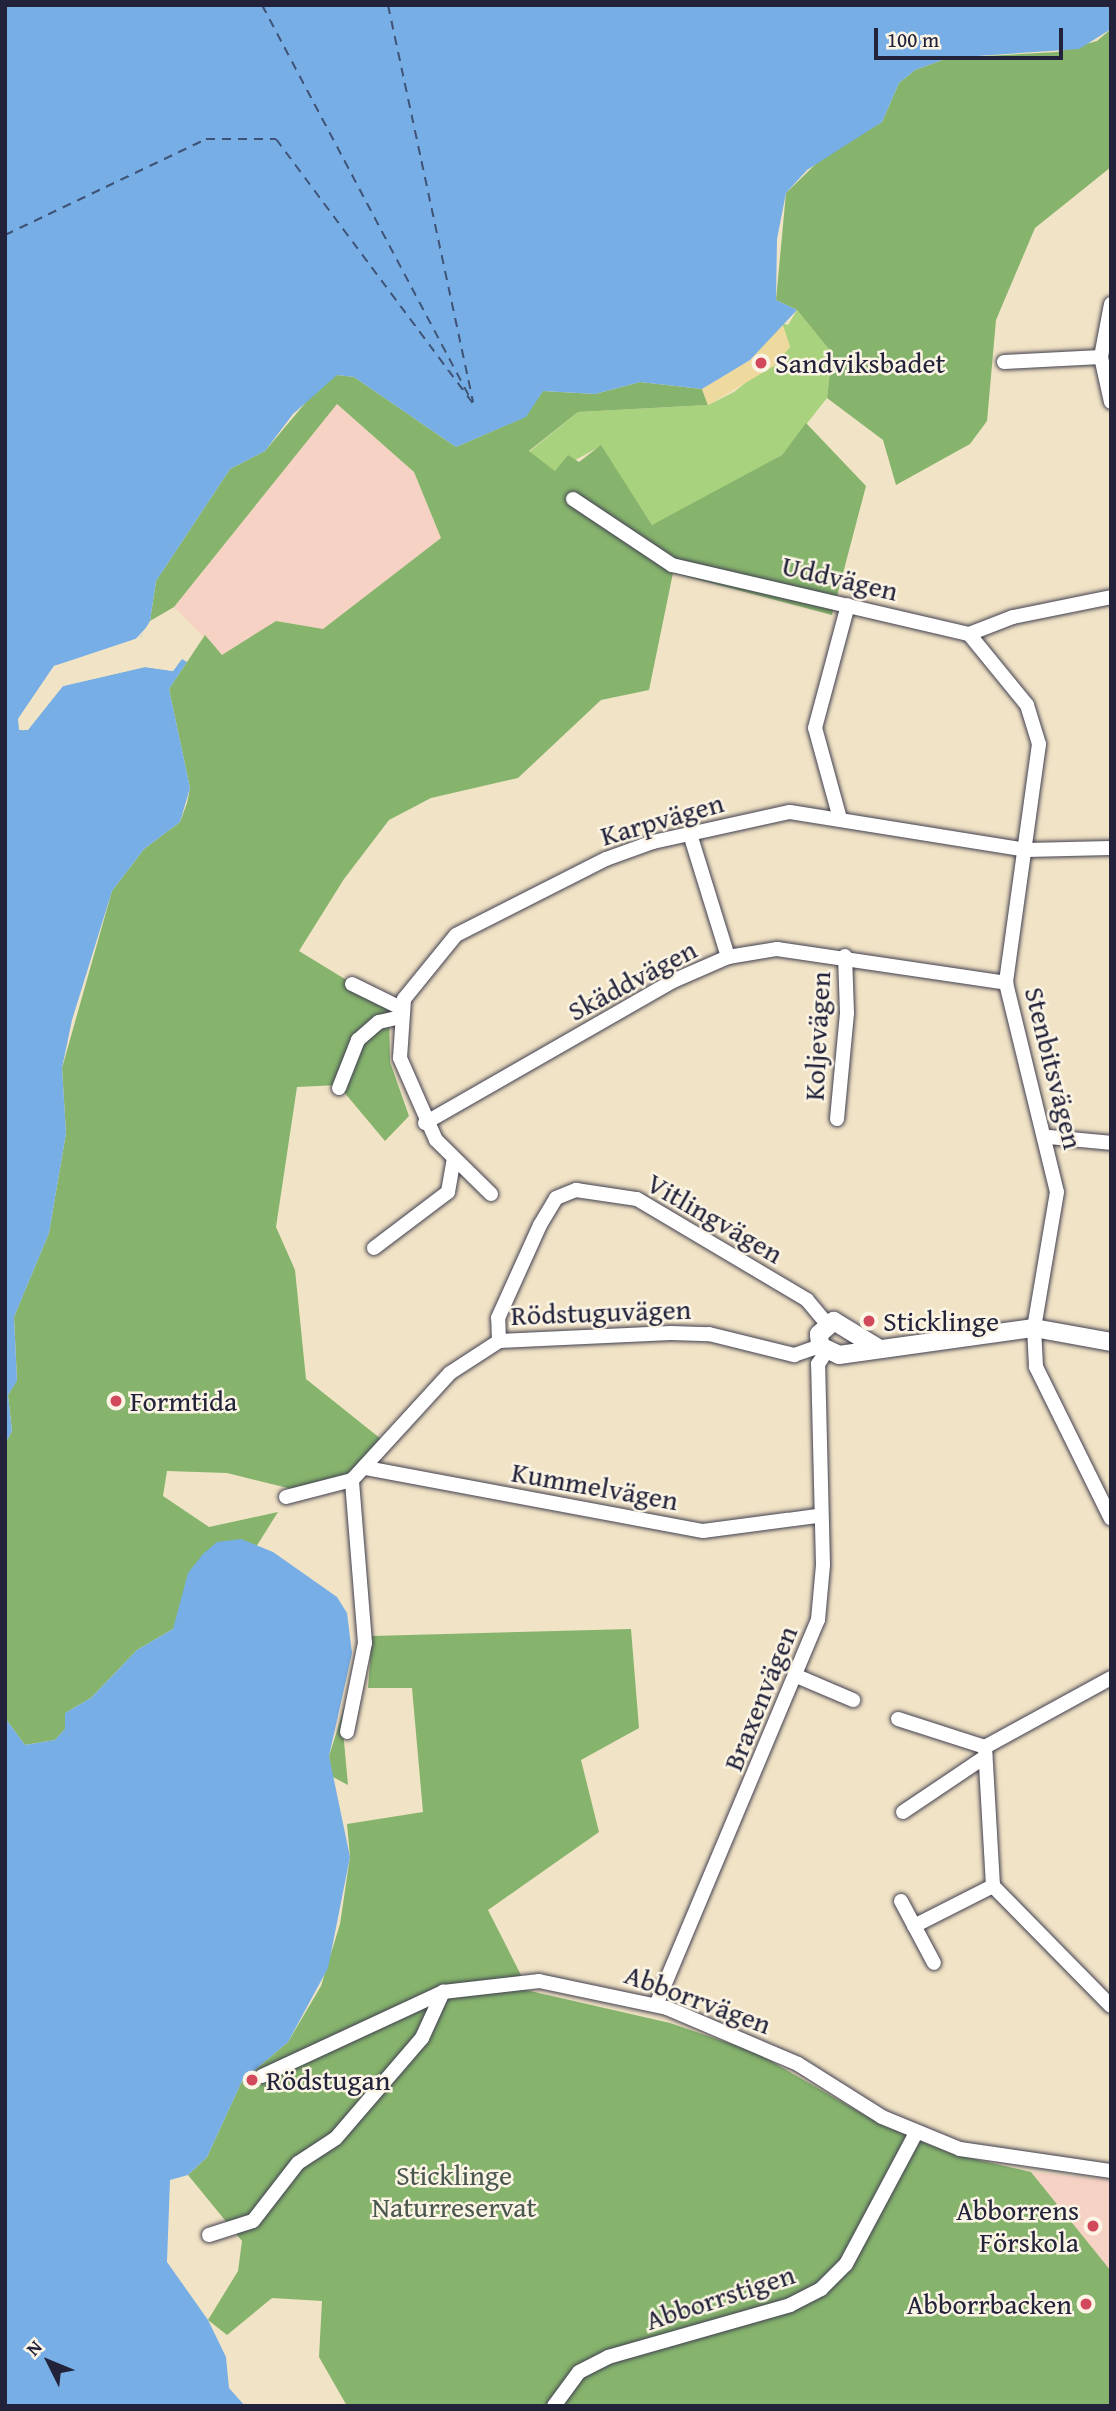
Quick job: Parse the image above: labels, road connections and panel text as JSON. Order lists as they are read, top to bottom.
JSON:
{
  "streets": {
    "street": [
      "Uddvägen",
      "Karpvägen",
      "Skäddvägen",
      "Koljevägen",
      "Stenbitsvägen",
      "Vitlingvägen",
      "Rödstuguvägen",
      "Kummelvägen",
      "Braxenvägen",
      "Abborrvägen",
      "Abborrstigen"
    ]
  },
  "crossings": [
    ["Uddvägen", "Stenbitsvägen"],
    ["Karpvägen", "Stenbitsvägen"],
    ["Skäddvägen", "Koljevägen"],
    ["Skäddvägen", "Stenbitsvägen"],
    ["Stenbitsvägen", "Rödstuguvägen"],
    ["Vitlingvägen", "Rödstuguvägen"],
    ["Rödstuguvägen", "Kummelvägen"],
    ["Rödstuguvägen", "Braxenvägen"],
    ["Kummelvägen", "Braxenvägen"],
    ["Braxenvägen", "Abborrvägen"],
    ["Abborrvägen", "Abborrstigen"]
  ],
  "parks": ["Sticklinge Naturreservat"],
  "places": [
    "Sandviksbadet",
    "Sticklinge",
    "Formtida",
    "Rödstugan",
    "Abborrens Förskola",
    "Abborrbacken"
  ],
  "scale_bar": "100 m",
  "north": "top left"
}
